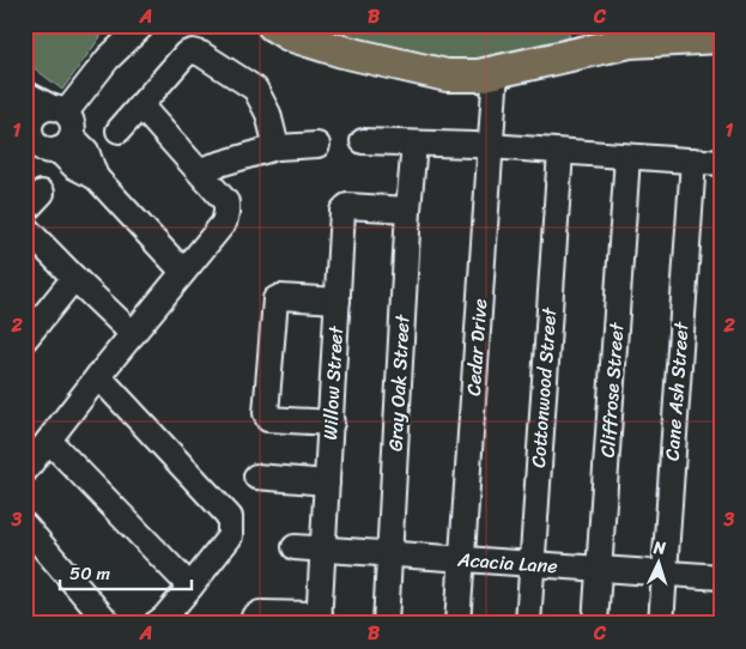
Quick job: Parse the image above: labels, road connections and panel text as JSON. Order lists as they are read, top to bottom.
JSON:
{
  "streets": {
    "street": [
      "Cedar Drive",
      "Willow Street",
      "Gray Oak Street",
      "Cottonwood Street",
      "Cliffrose Street",
      "Cane Ash Street",
      "Acacia Lane"
    ]
  },
  "crossings": [
    ["Cedar Drive", "Acacia Lane"],
    ["Willow Street", "Gray Oak Street"],
    ["Willow Street", "Acacia Lane"],
    ["Gray Oak Street", "Acacia Lane"],
    ["Cottonwood Street", "Acacia Lane"],
    ["Cliffrose Street", "Acacia Lane"],
    ["Cane Ash Street", "Acacia Lane"]
  ],
  "scale_bar": "50 m",
  "north": "top",
  "grid": {
    "columns": ["A", "B", "C"],
    "rows": ["1", "2", "3"]
  }
}
